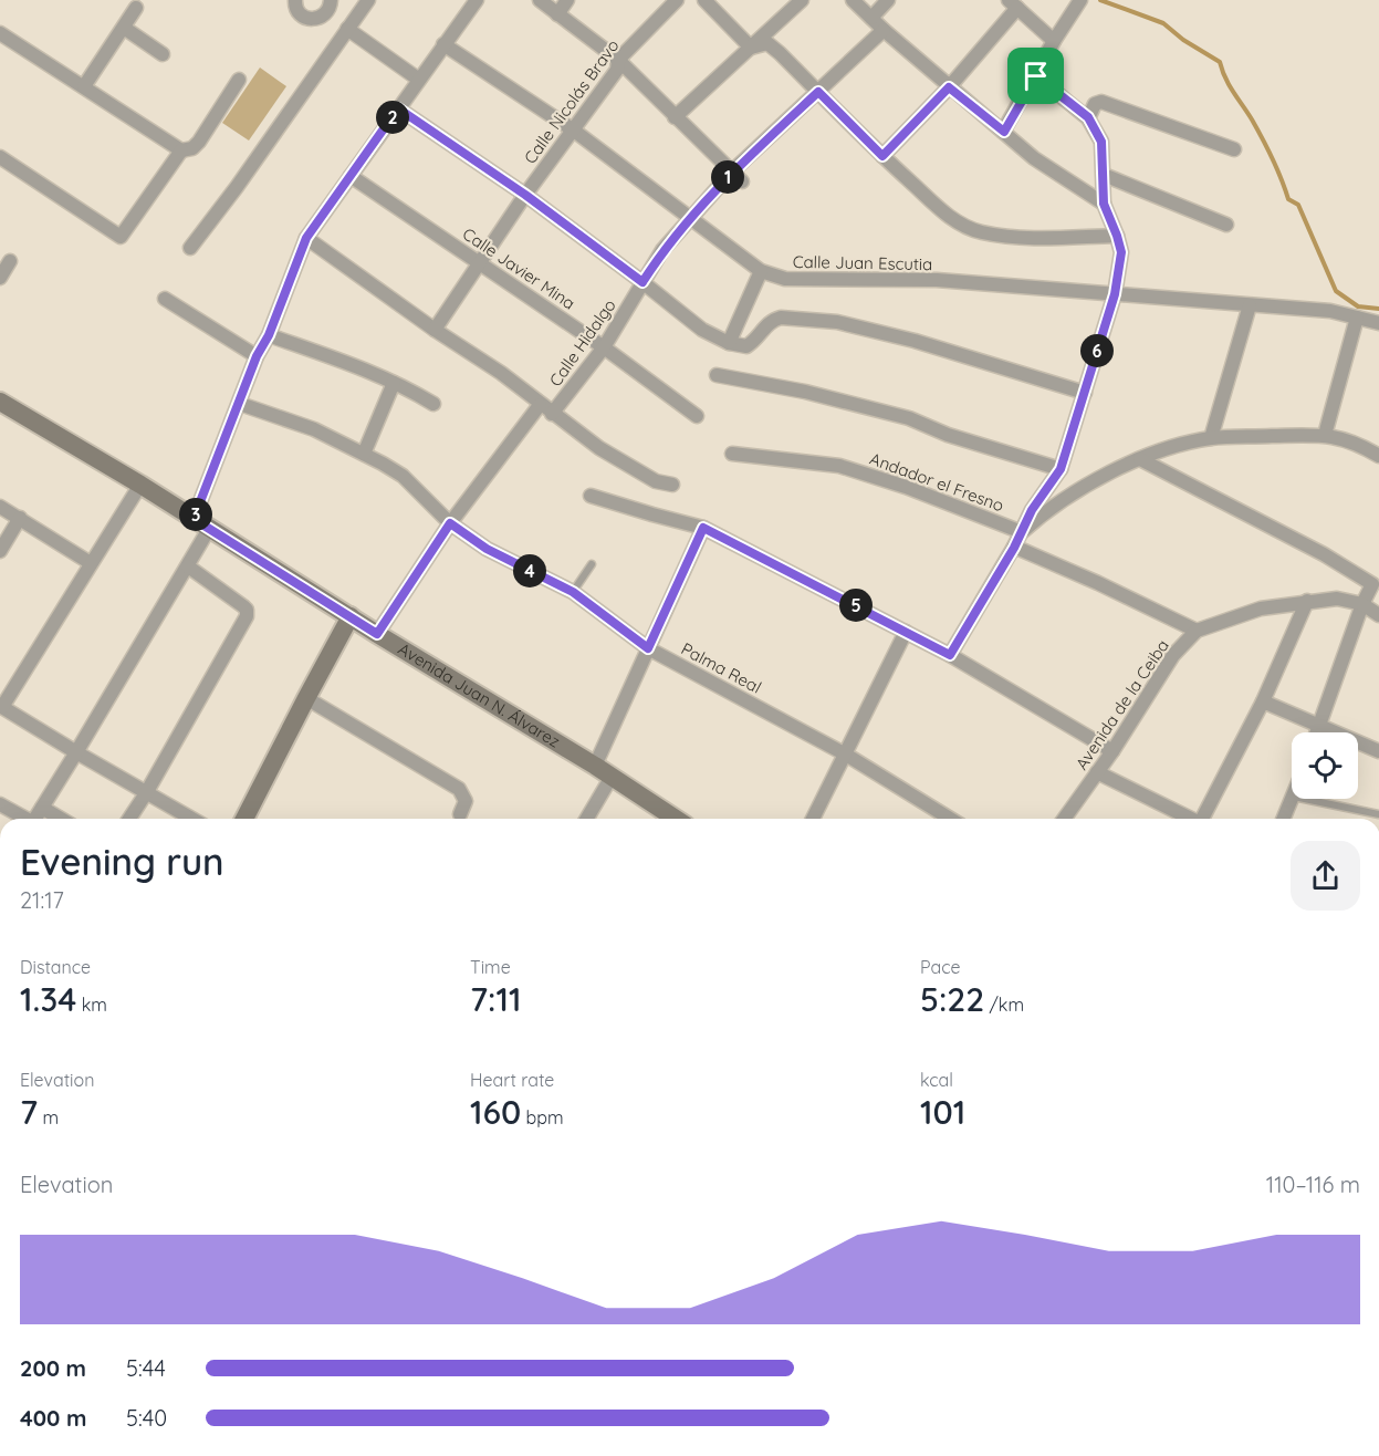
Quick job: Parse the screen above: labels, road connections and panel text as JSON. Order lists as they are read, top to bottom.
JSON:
{
  "streets": {
    "main road": ["Avenida Juan N. Álvarez"],
    "street": [
      "Calle Nicolás Bravo",
      "Calle Juan Escutia",
      "Calle Javier Mina",
      "Calle Hidalgo",
      "Andador el Fresno",
      "Palma Real",
      "Avenida de la Ceiba"
    ]
  },
  "crossings": [
    ["Calle Nicolás Bravo", "Calle Juan Escutia"],
    ["Calle Nicolás Bravo", "Calle Javier Mina"],
    ["Calle Juan Escutia", "Calle Hidalgo"],
    ["Calle Javier Mina", "Calle Hidalgo"]
  ],
  "page": {
    "pins": [
      "2",
      "1",
      "6",
      "3",
      "4",
      "5"
    ],
    "heading": ["Evening run", "21:17"],
    "stats": [
      ["Distance", "1.34 km"],
      ["Time", "7:11"],
      ["Pace", "5:22 /km"],
      ["Elevation", "7 m"],
      ["Heart rate", "160 bpm"],
      ["kcal", "101"]
    ],
    "chart": ["Elevation", "110–116 m"],
    "list": [
      {
        "name": "200 m",
        "note": "5:44"
      },
      {
        "name": "400 m",
        "note": "5:40"
      }
    ]
  }
}
